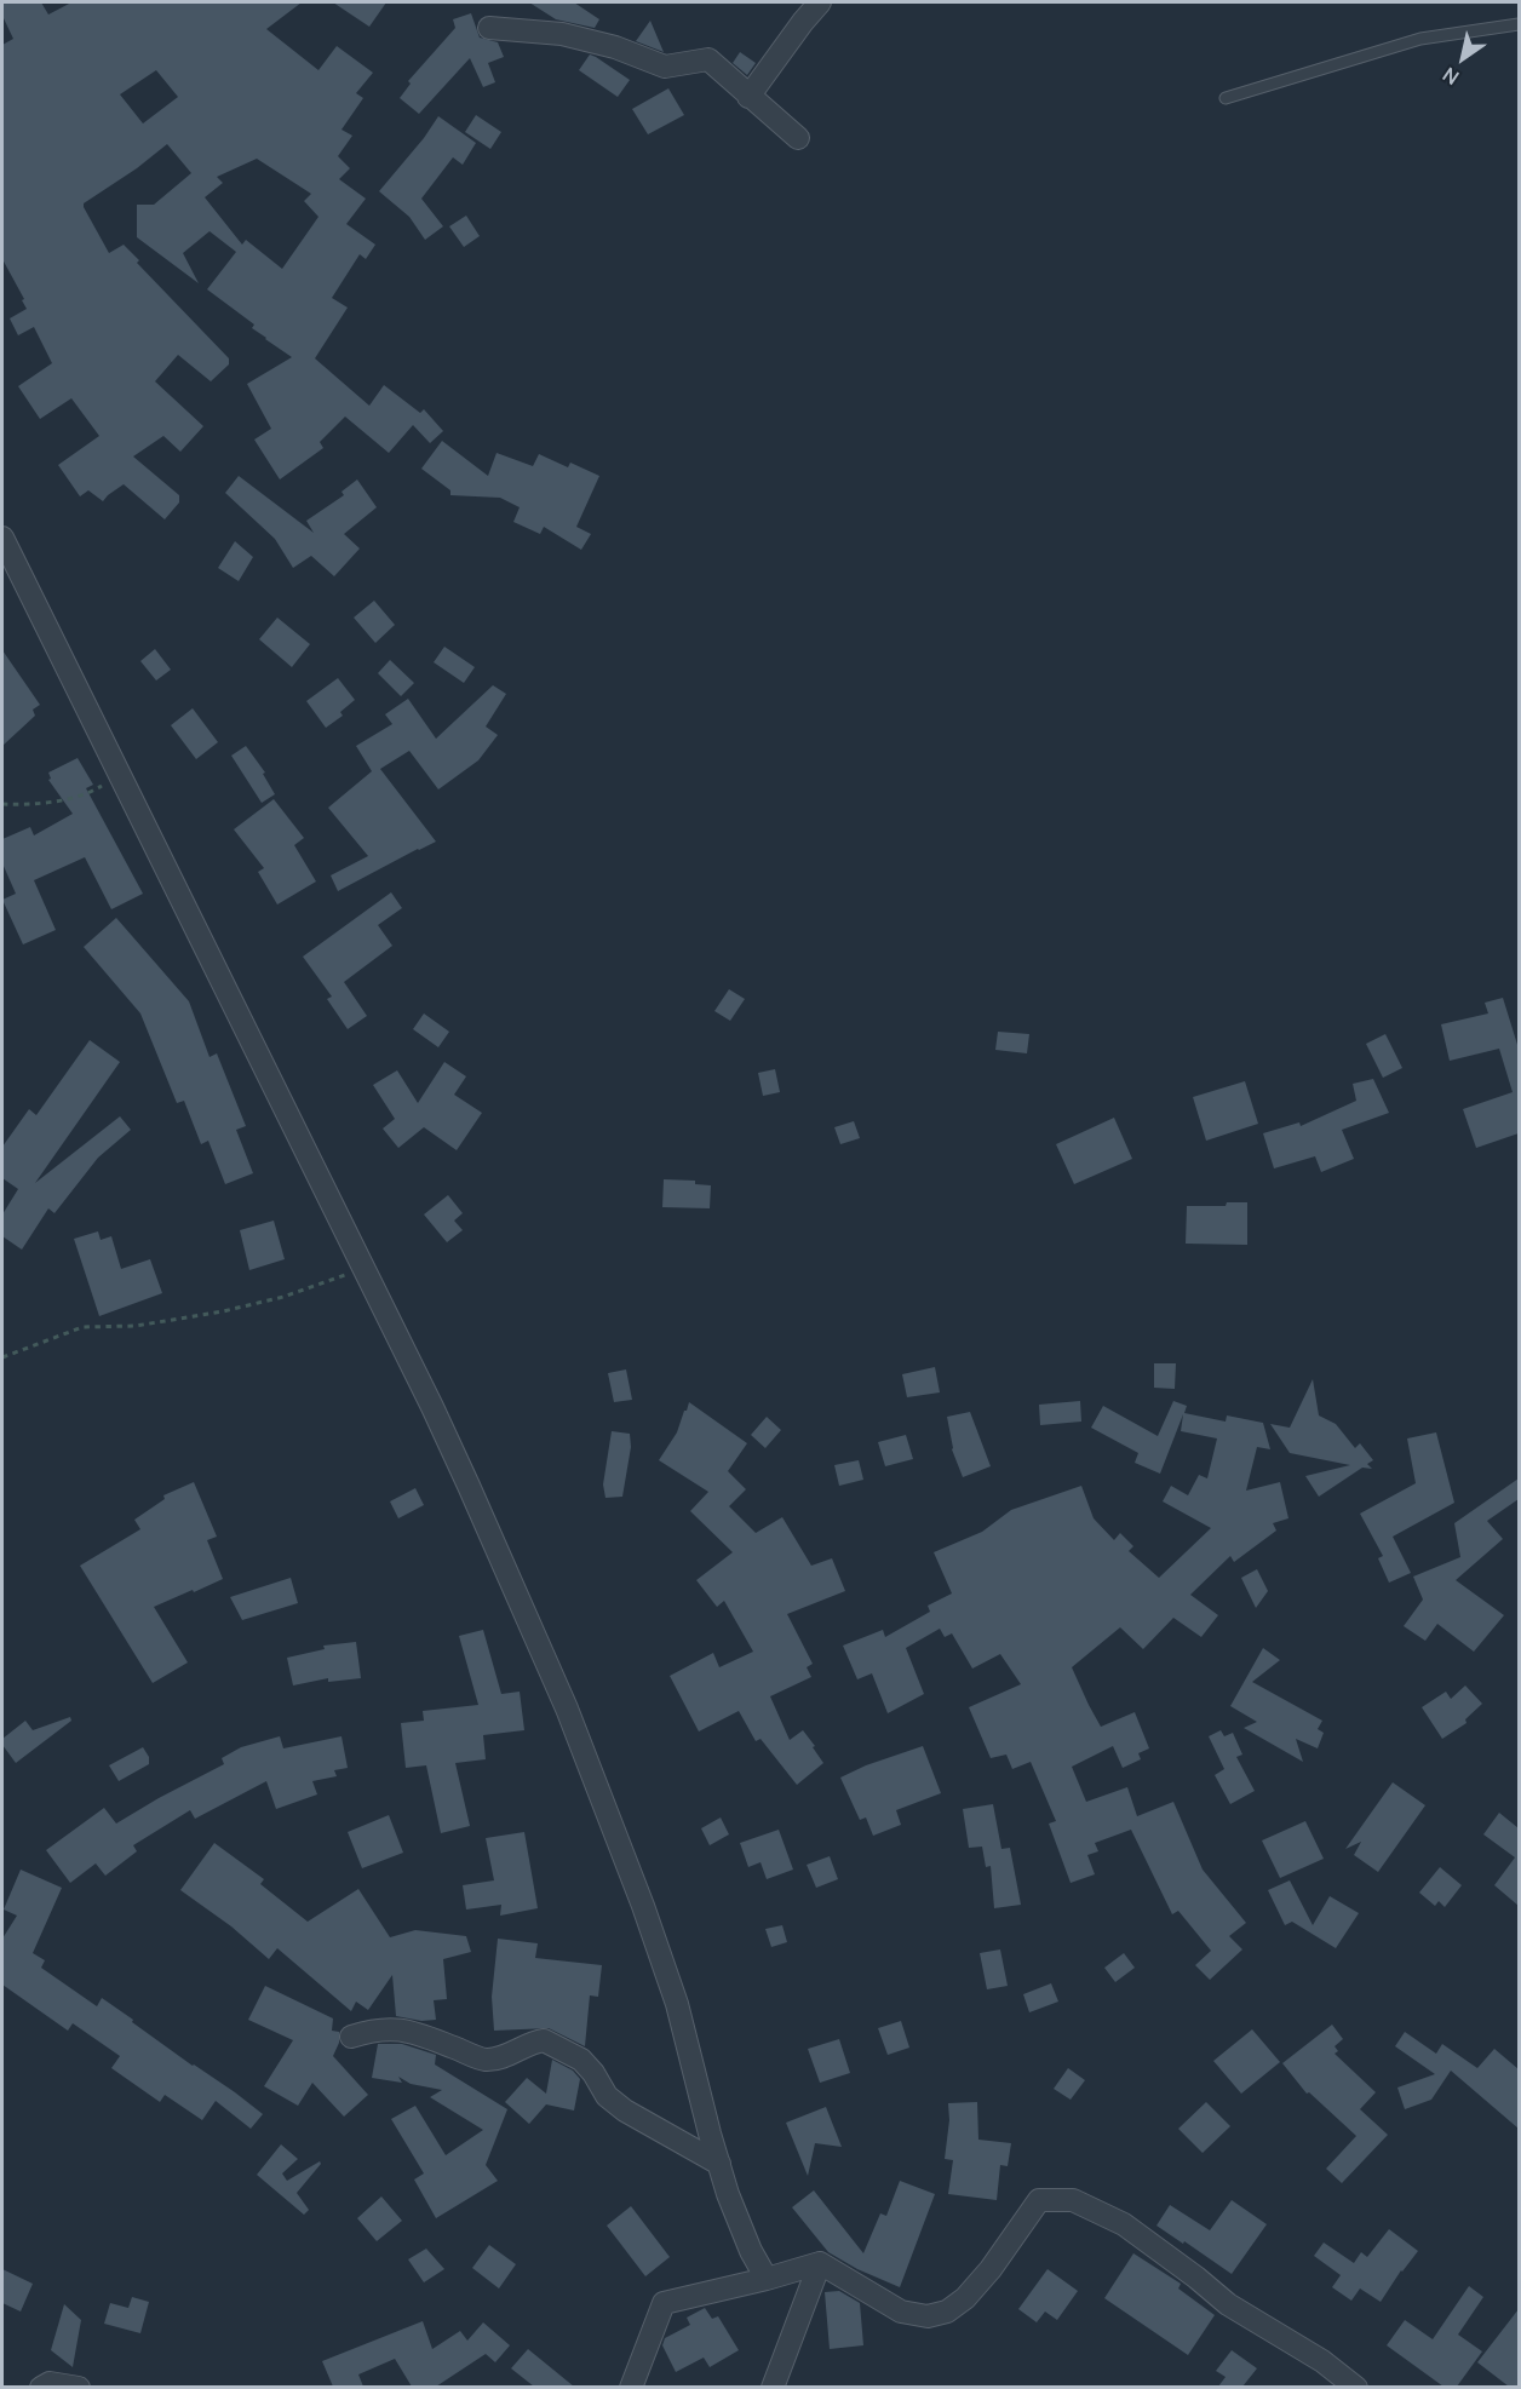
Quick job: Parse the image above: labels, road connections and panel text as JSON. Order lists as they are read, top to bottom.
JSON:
{
  "north": "bottom left"
}
